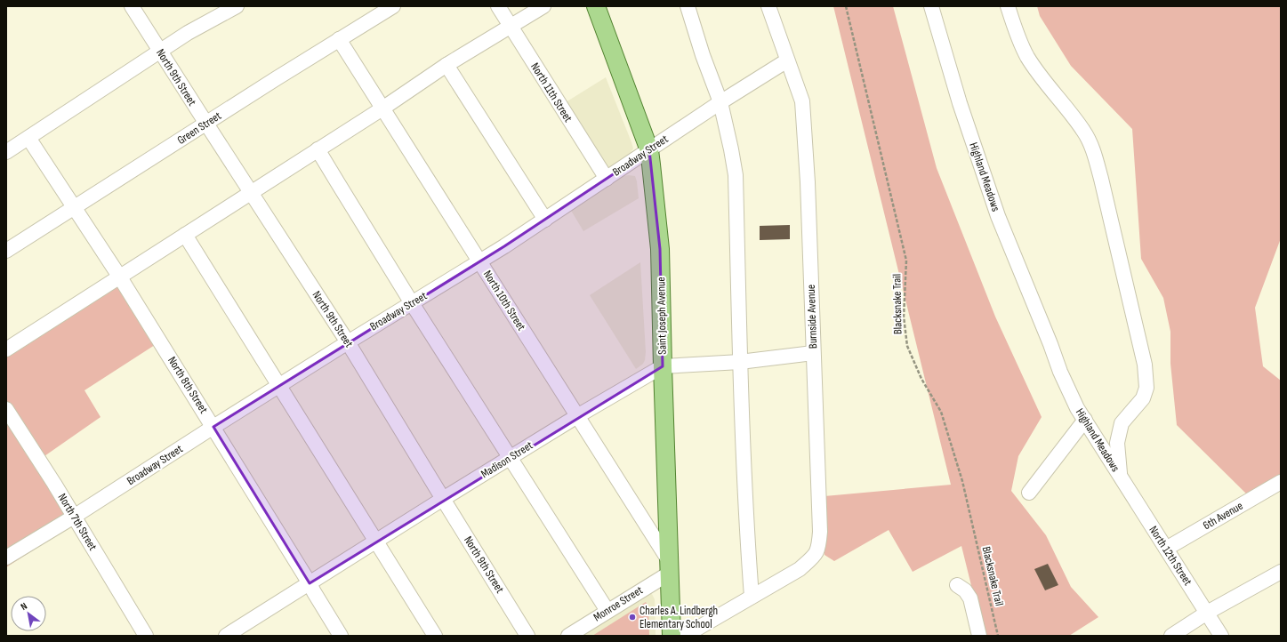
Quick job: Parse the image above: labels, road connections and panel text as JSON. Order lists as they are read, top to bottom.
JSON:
{
  "streets": {
    "main road": ["Saint Joseph Avenue"],
    "street": [
      "North 9th Street",
      "North 11th Street",
      "Green Street",
      "Broadway Street",
      "Highland Meadows",
      "North 10th Street",
      "Burnside Avenue",
      "North 8th Street",
      "Madison Street",
      "6th Avenue",
      "North 7th Street",
      "North 12th Street",
      "Monroe Street"
    ],
    "path": ["Blacksnake Trail"]
  },
  "crossings": [
    ["North 9th Street", "Green Street"],
    ["North 9th Street", "Broadway Street"],
    ["North 9th Street", "Madison Street"],
    ["North 11th Street", "Broadway Street"],
    ["Green Street", "North 10th Street"],
    ["Green Street", "North 8th Street"],
    ["Broadway Street", "North 10th Street"],
    ["Broadway Street", "Saint Joseph Avenue"],
    ["Broadway Street", "Burnside Avenue"],
    ["Broadway Street", "North 8th Street"],
    ["Broadway Street", "North 7th Street"],
    ["Highland Meadows", "North 12th Street"],
    ["North 10th Street", "Saint Joseph Avenue"],
    ["North 10th Street", "Madison Street"],
    ["North 10th Street", "Monroe Street"],
    ["Saint Joseph Avenue", "Madison Street"],
    ["Saint Joseph Avenue", "Monroe Street"],
    ["Burnside Avenue", "Madison Street"],
    ["North 8th Street", "Madison Street"],
    ["6th Avenue", "North 12th Street"]
  ],
  "places": ["Charles A. Lindbergh Elementary School"],
  "north": "top left"
}
